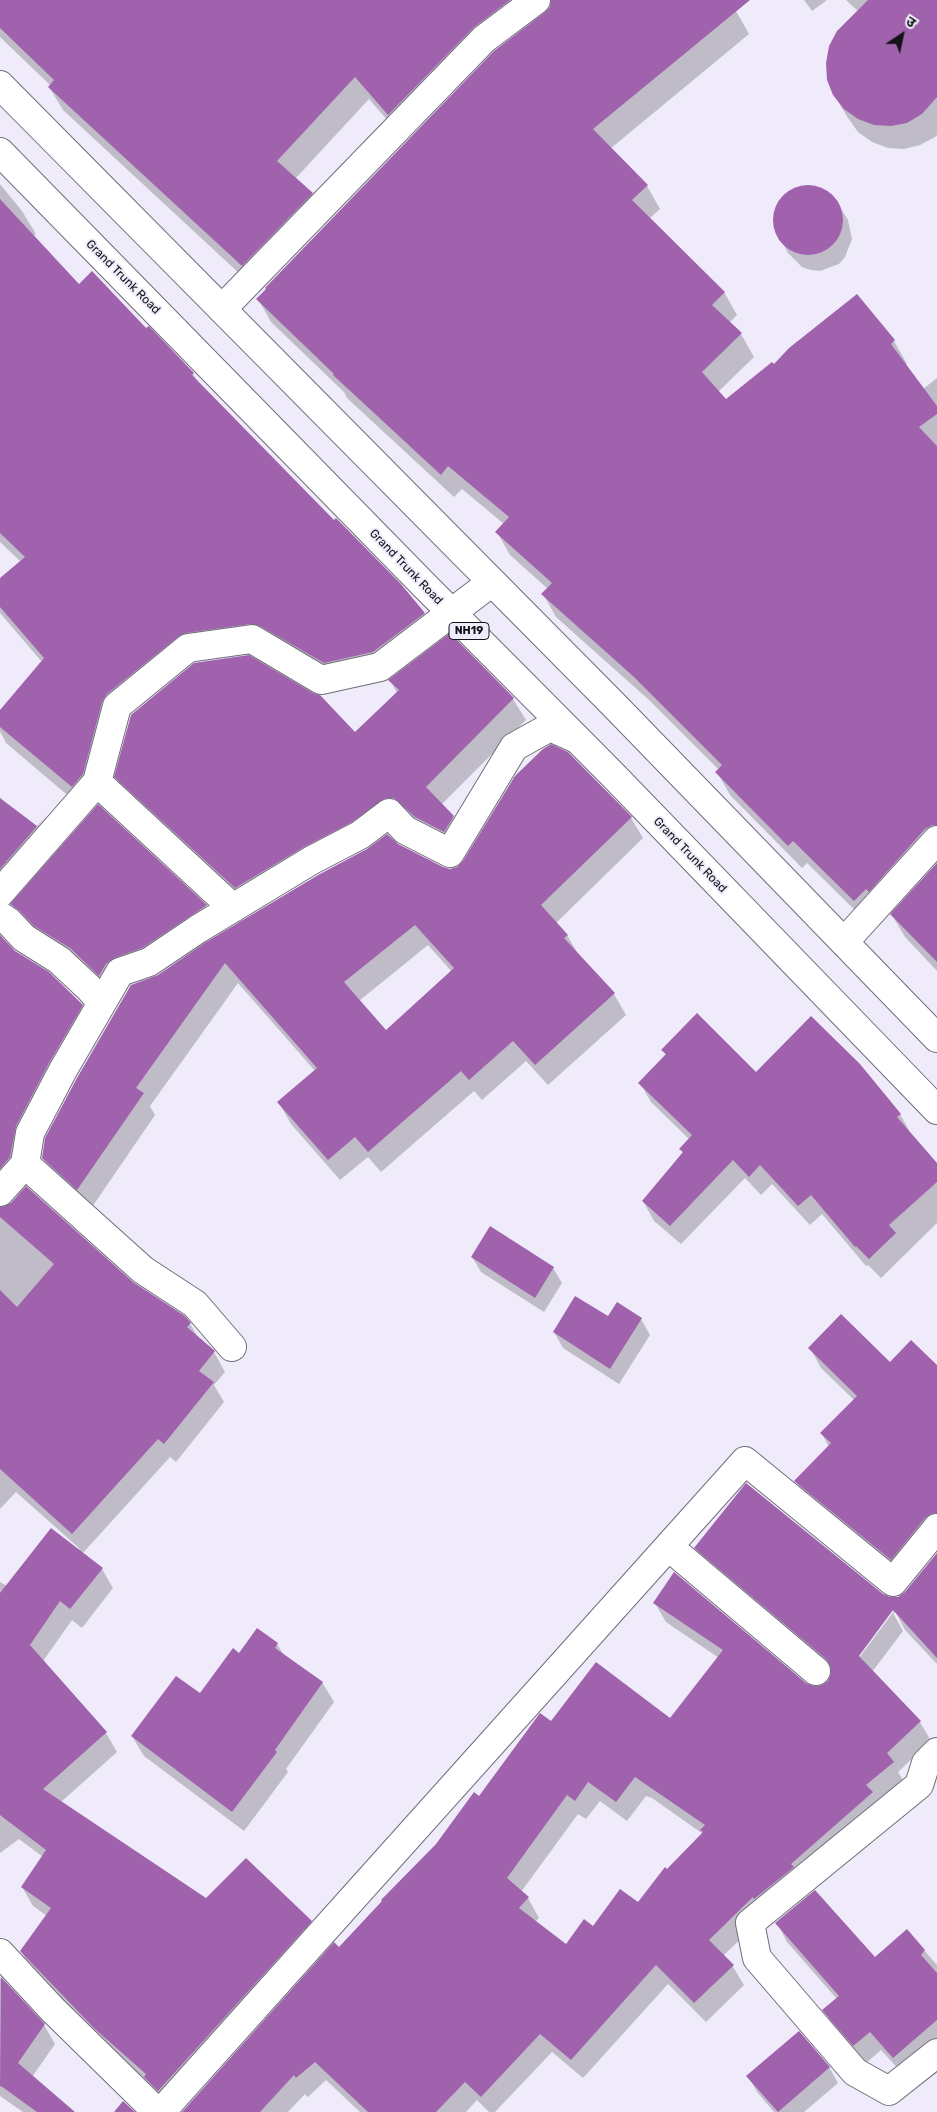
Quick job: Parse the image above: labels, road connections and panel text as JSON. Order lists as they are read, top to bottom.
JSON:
{
  "streets": {
    "main road": ["Grand Trunk Road", "NH19"]
  },
  "north": "top right"
}
